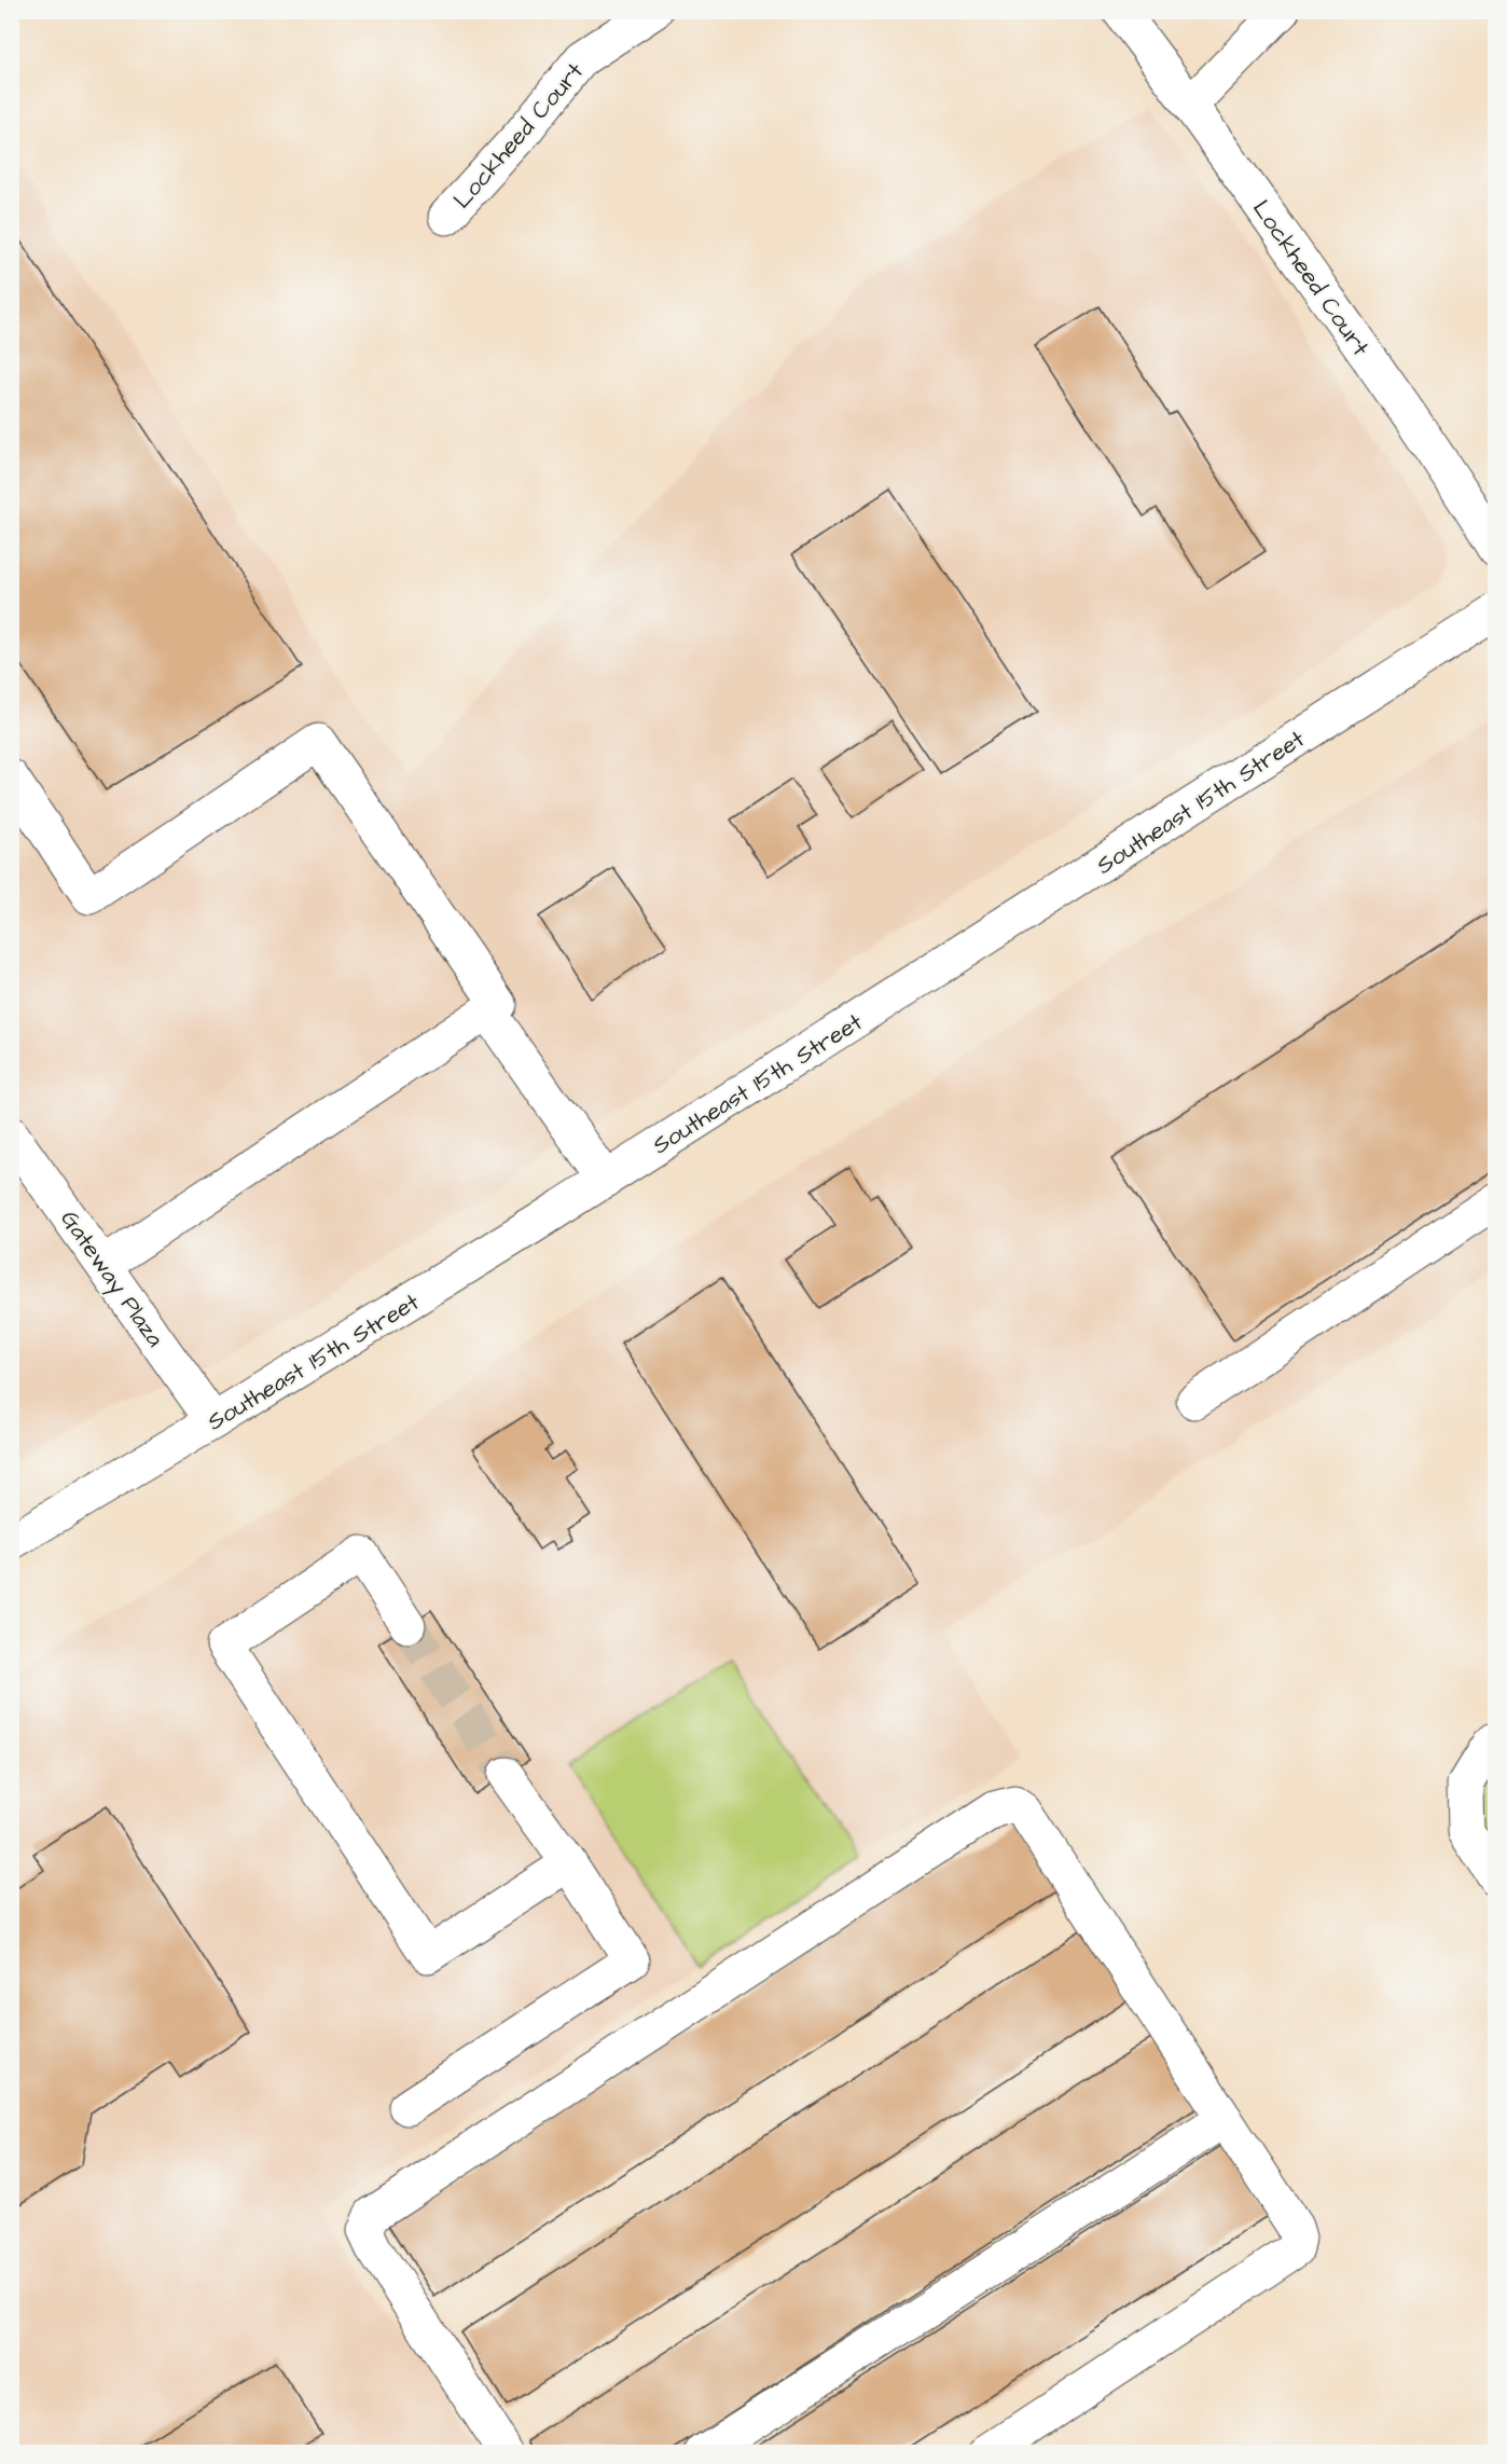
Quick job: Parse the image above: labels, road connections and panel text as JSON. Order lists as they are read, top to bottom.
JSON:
{
  "streets": {
    "main road": ["Lockheed Court", "Southeast 15th Street", "Gateway Plaza"]
  },
  "crossings": [
    ["Southeast 15th Street", "Gateway Plaza"]
  ]
}
